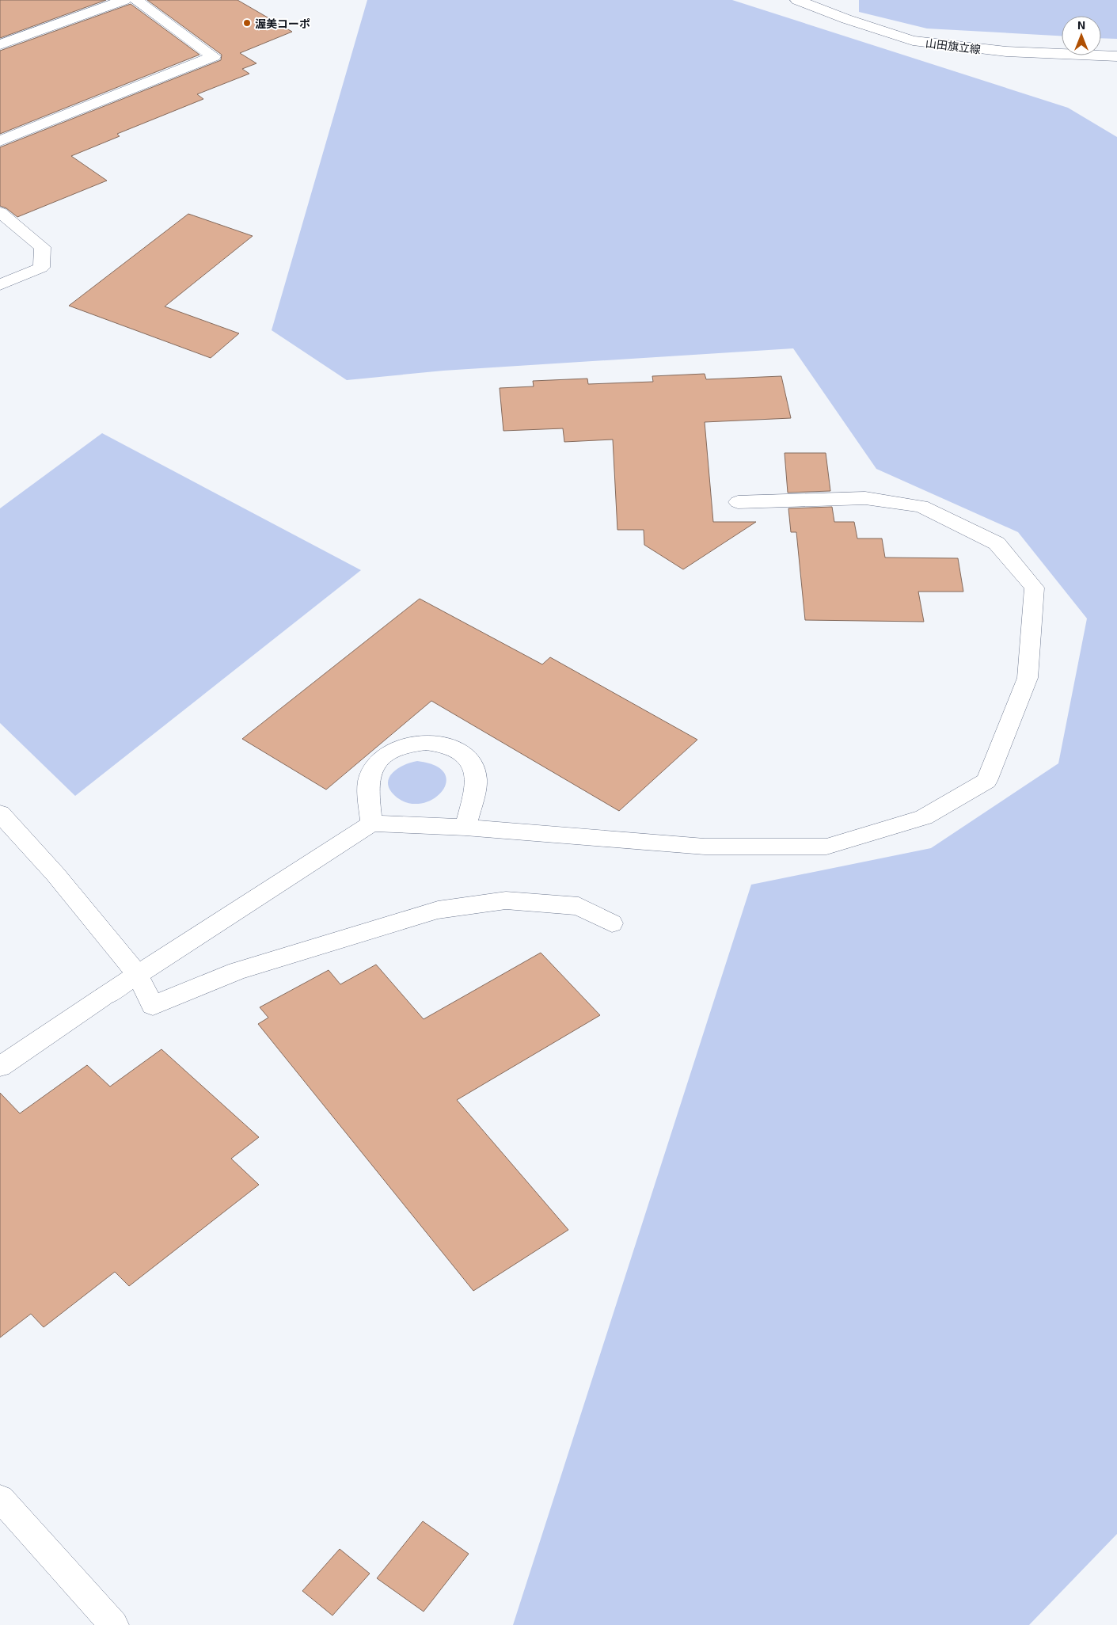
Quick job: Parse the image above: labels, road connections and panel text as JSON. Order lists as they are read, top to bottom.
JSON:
{
  "streets": {
    "street": ["山田旗立線"]
  },
  "places": ["渥美コーポ"],
  "north": "top"
}
